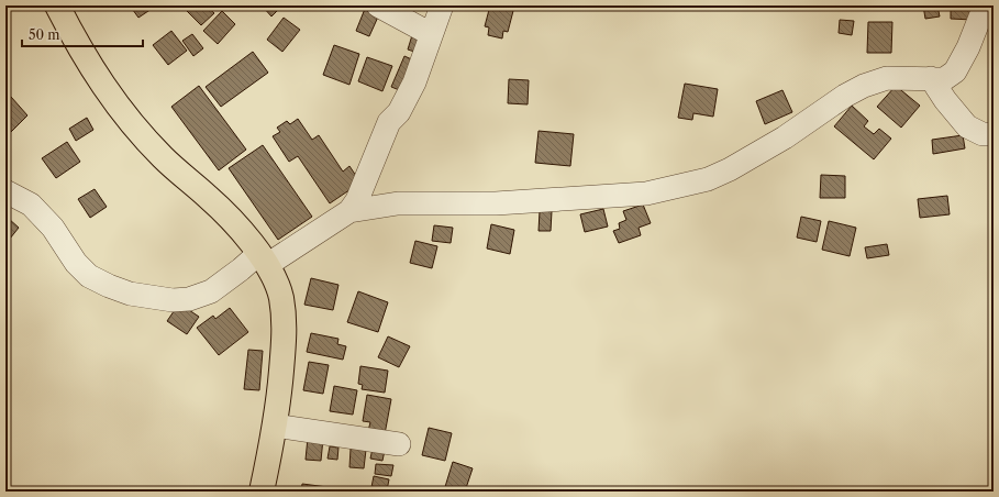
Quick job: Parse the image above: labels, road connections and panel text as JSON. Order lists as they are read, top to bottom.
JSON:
{
  "scale_bar": "50 m"
}
